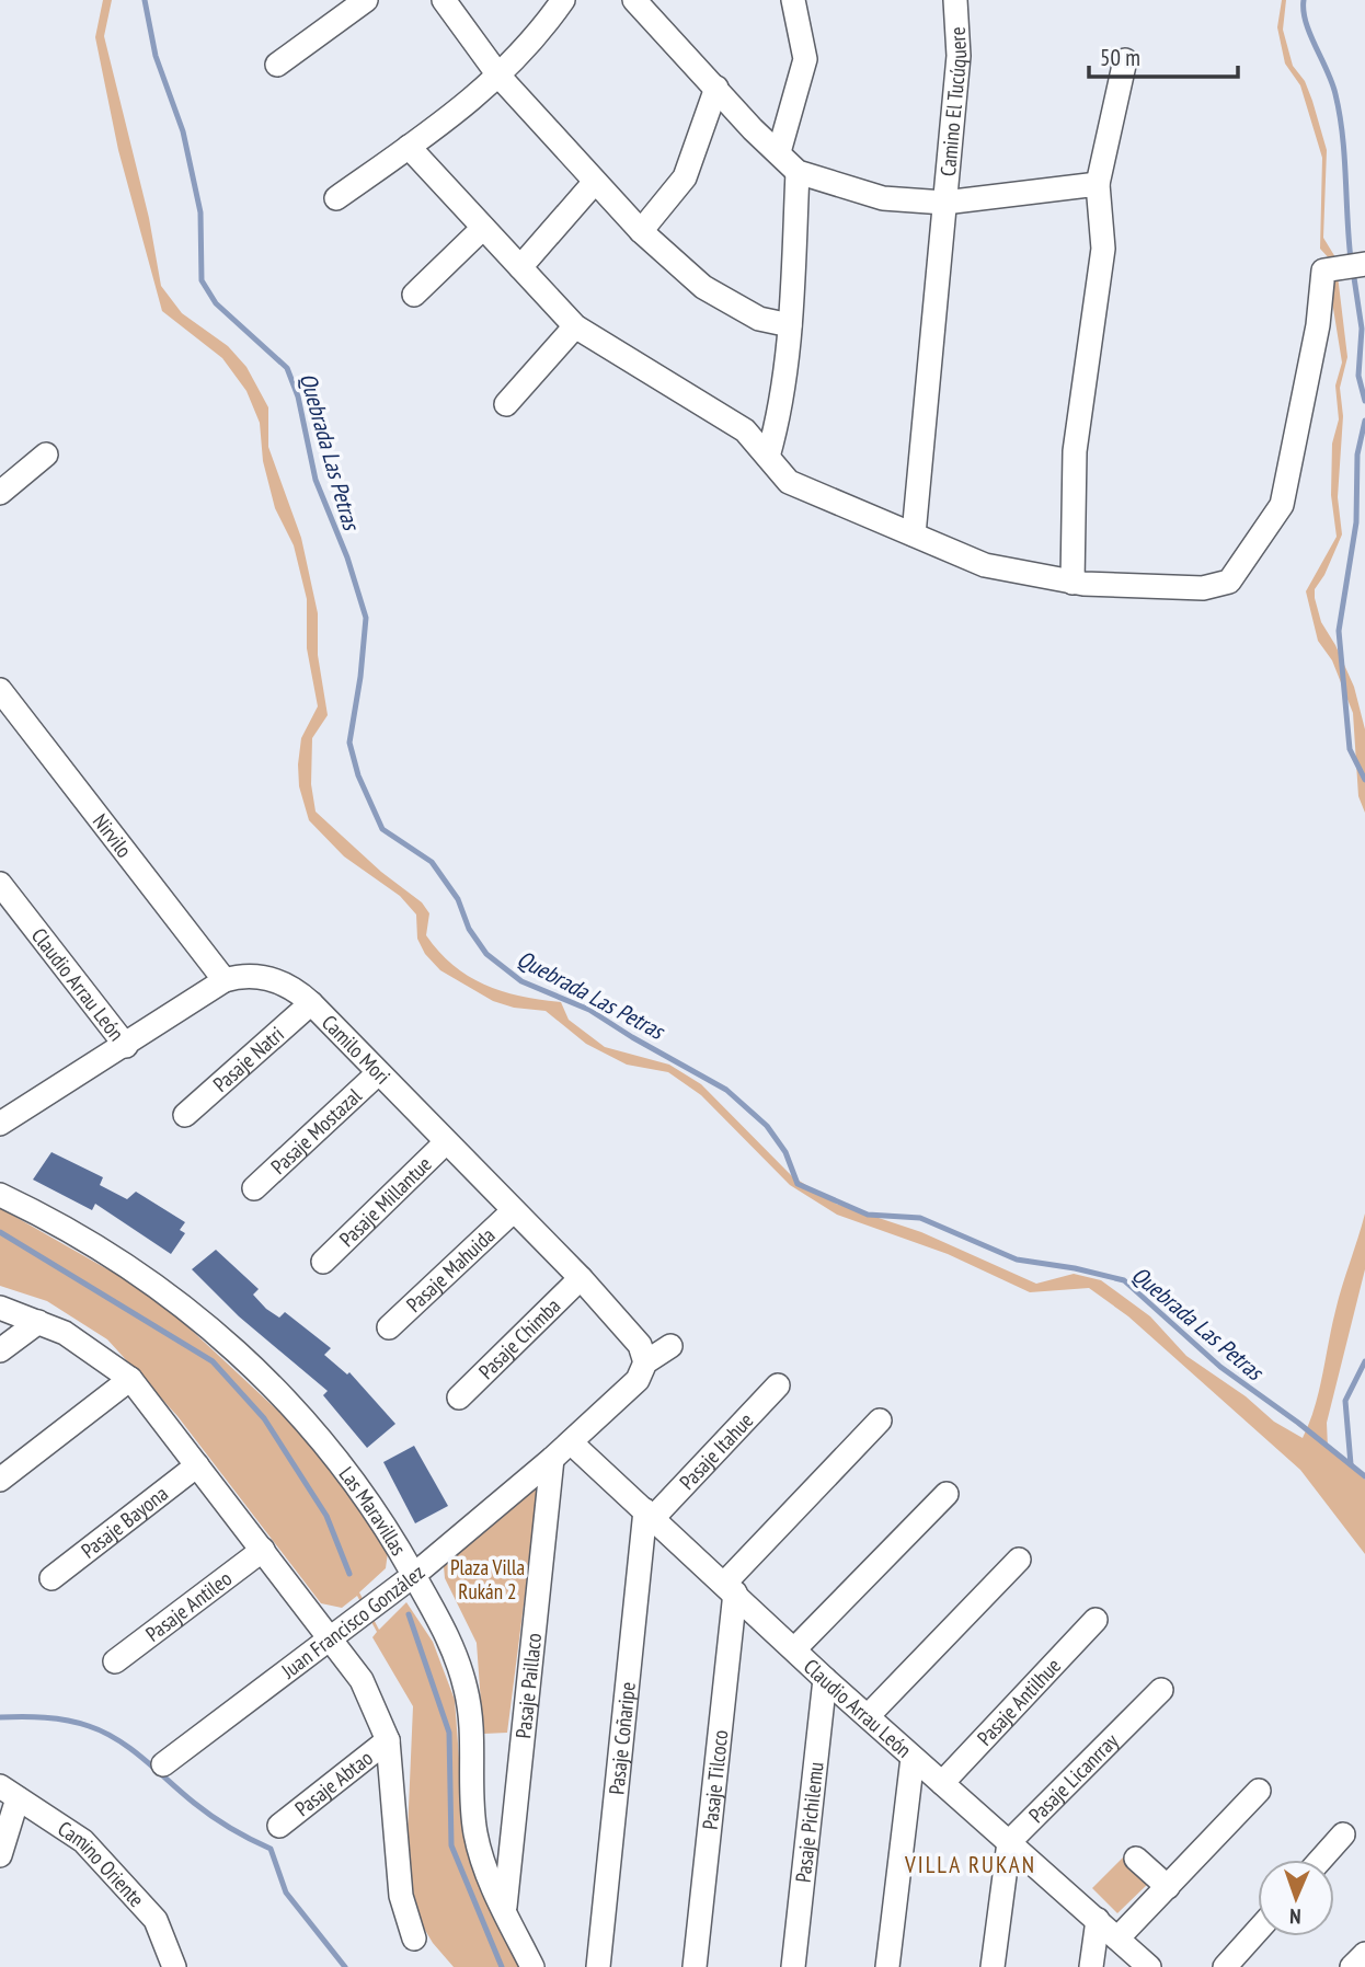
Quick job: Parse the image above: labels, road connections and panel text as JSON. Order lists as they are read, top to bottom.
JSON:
{
  "streets": {
    "street": [
      "Camino El Tucúquere",
      "Nirvilo",
      "Claudio Arrau León",
      "Camilo Mori",
      "Pasaje Natri",
      "Pasaje Mostazal",
      "Pasaje Millantue",
      "Pasaje Mahuida",
      "Pasaje Chimba",
      "Pasaje Itahue",
      "Las Maravillas",
      "Pasaje Bayona",
      "Pasaje Antileo",
      "Juan Francisco González",
      "Pasaje Paillaco",
      "Pasaje Antilhue",
      "Pasaje Coñaripe",
      "Pasaje Licanrray",
      "Pasaje Tilcoco",
      "Pasaje Abtao",
      "Pasaje Pichilemu",
      "Camino Oriente"
    ]
  },
  "crossings": [
    ["Nirvilo", "Camilo Mori"],
    ["Claudio Arrau León", "Camilo Mori"],
    ["Claudio Arrau León", "Pasaje Itahue"],
    ["Claudio Arrau León", "Juan Francisco González"],
    ["Claudio Arrau León", "Pasaje Antilhue"],
    ["Claudio Arrau León", "Pasaje Coñaripe"],
    ["Claudio Arrau León", "Pasaje Licanrray"],
    ["Claudio Arrau León", "Pasaje Tilcoco"],
    ["Claudio Arrau León", "Pasaje Pichilemu"],
    ["Camilo Mori", "Pasaje Natri"],
    ["Camilo Mori", "Pasaje Mostazal"],
    ["Camilo Mori", "Pasaje Millantue"],
    ["Camilo Mori", "Pasaje Mahuida"],
    ["Camilo Mori", "Pasaje Chimba"],
    ["Camilo Mori", "Juan Francisco González"],
    ["Pasaje Itahue", "Pasaje Coñaripe"],
    ["Las Maravillas", "Juan Francisco González"],
    ["Las Maravillas", "Pasaje Paillaco"],
    ["Juan Francisco González", "Pasaje Paillaco"]
  ],
  "districts": ["VILLA RUKAN"],
  "water": ["Quebrada Las Petras"],
  "parks": ["Plaza Villa Rukán 2"],
  "scale_bar": "50 m",
  "north": "bottom"
}
